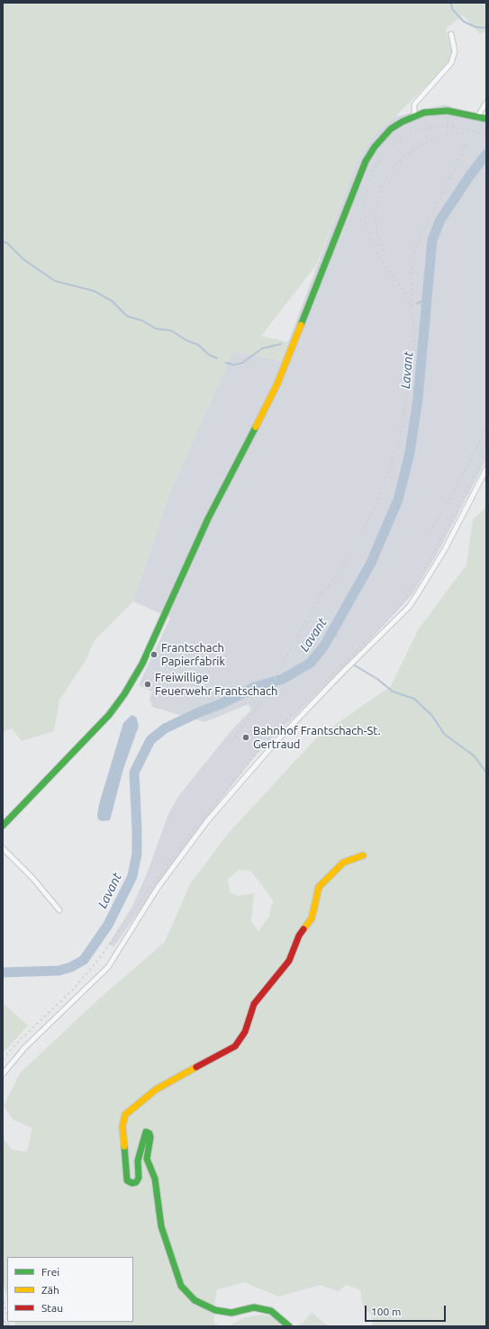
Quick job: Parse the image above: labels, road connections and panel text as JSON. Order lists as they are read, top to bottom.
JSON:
{
  "water": ["Lavant"],
  "places": ["Frantschach Papierfabrik", "Freiwillige Feuerwehr Frantschach", "Bahnhof Frantschach-St. Gertraud"],
  "legend": ["Frei", "Zäh", "Stau"],
  "scale_bar": "100 m"
}
